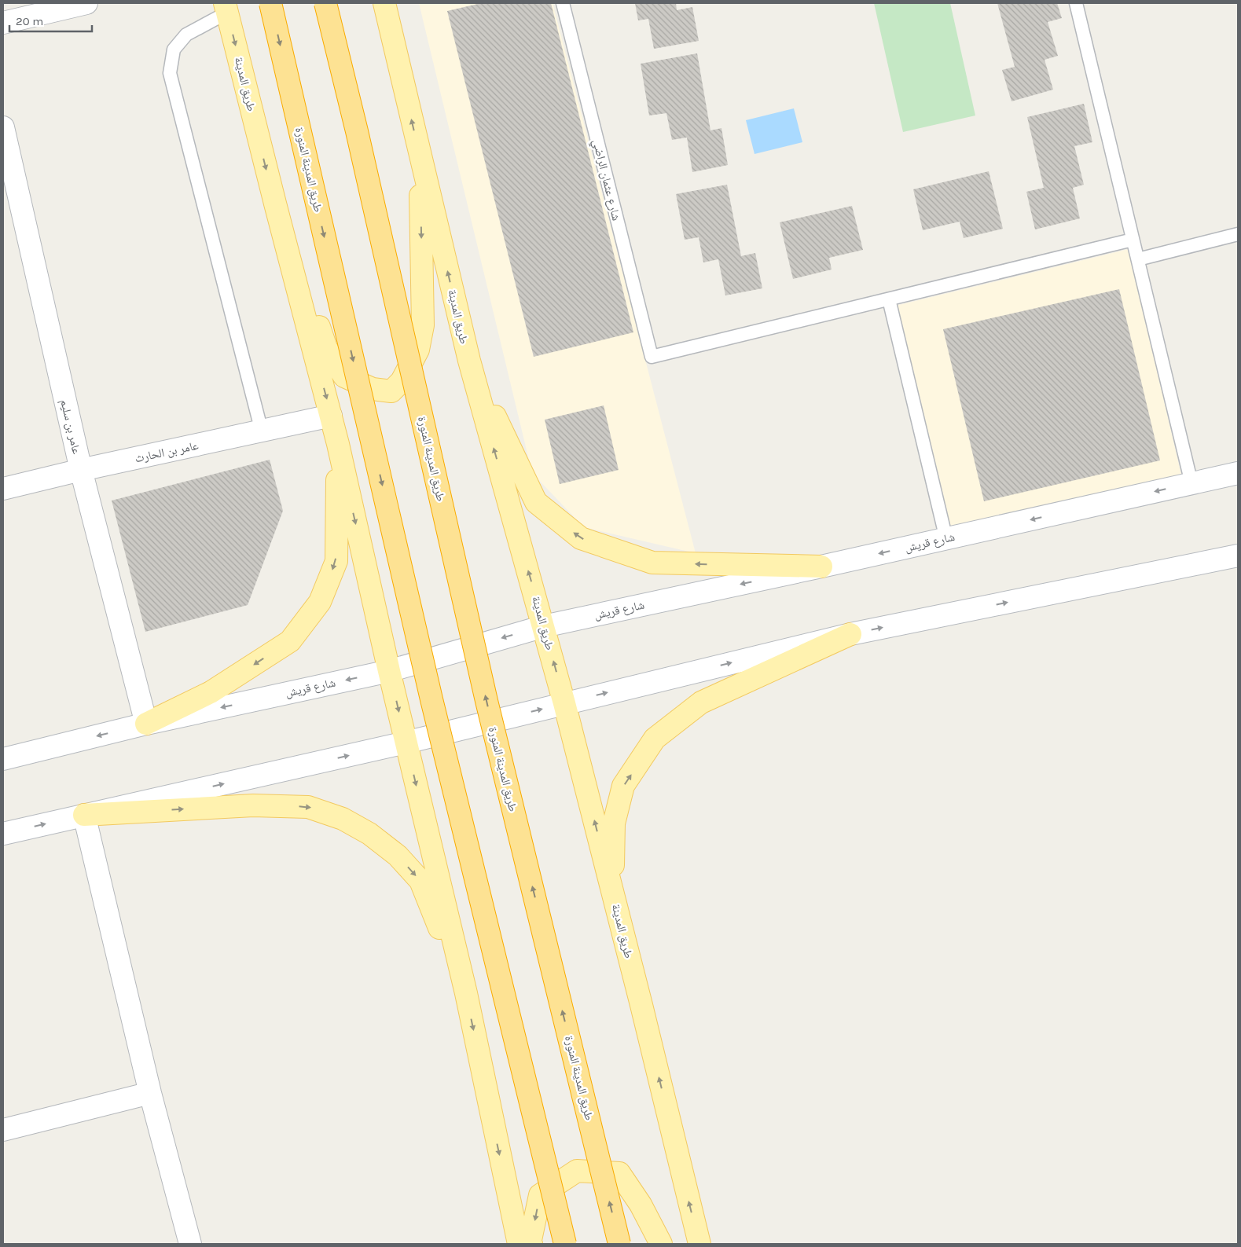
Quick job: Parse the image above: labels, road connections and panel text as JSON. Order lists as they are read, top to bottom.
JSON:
{
  "streets": {
    "highway": ["طريق المدينة المنورة"],
    "main road": [
      "طريق المدينة",
      "عامر بن سليم",
      "عامر بن الحارث",
      "شارع قريش"
    ],
    "lane": ["شارع عثمان الراضي"]
  },
  "crossings": [
    ["طريق المدينة", "عامر بن الحارث"],
    ["طريق المدينة", "شارع قريش"],
    ["عامر بن سليم", "عامر بن الحارث"],
    ["عامر بن سليم", "شارع قريش"]
  ],
  "scale_bar": "20 m"
}
